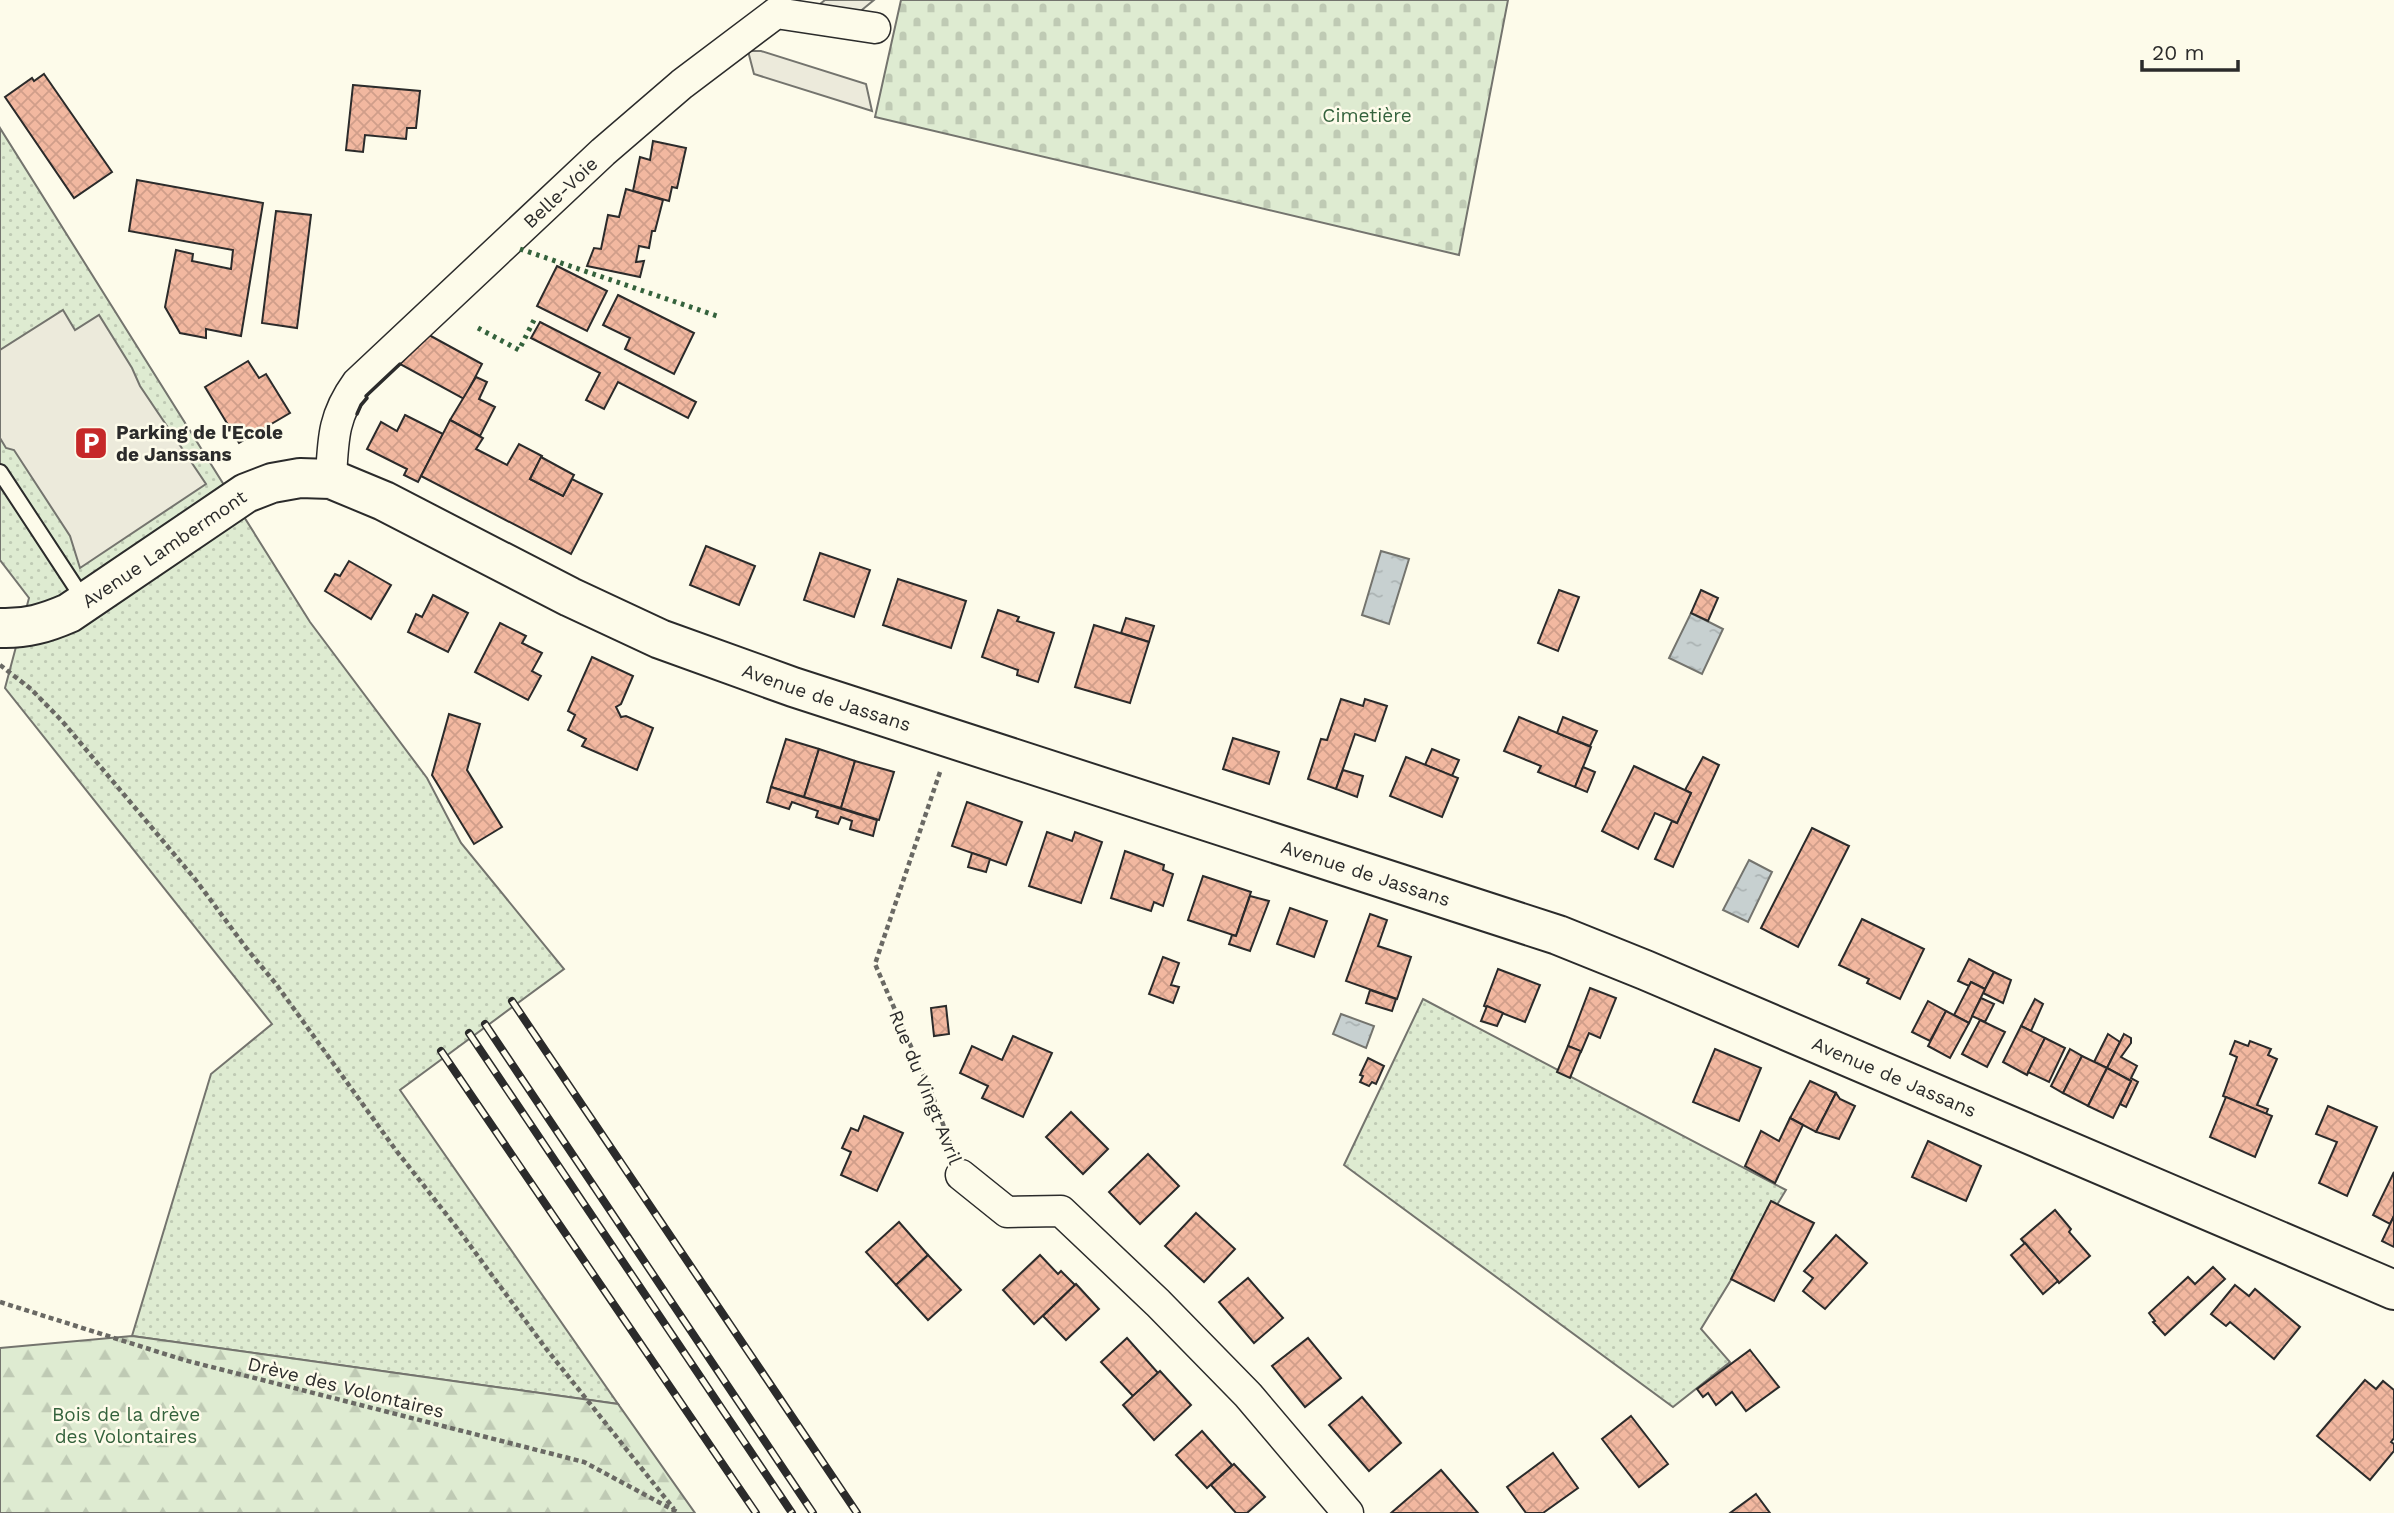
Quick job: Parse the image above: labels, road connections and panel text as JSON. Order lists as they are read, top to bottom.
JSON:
{
  "streets": {
    "street": [
      "Belle-Voie",
      "Avenue Lambermont",
      "Avenue de Jassans",
      "Rue du Vingt Avril"
    ],
    "path": ["Drève des Volontaires"]
  },
  "crossings": [
    ["Belle-Voie", "Avenue Lambermont"],
    ["Belle-Voie", "Avenue de Jassans"],
    ["Avenue Lambermont", "Avenue de Jassans"],
    ["Avenue de Jassans", "Rue du Vingt Avril"]
  ],
  "parks": ["Cimetière", "Bois de la drève des Volontaires"],
  "places": {
    "parking": ["Parking de l'Ecole de Janssans"]
  },
  "scale_bar": "20 m"
}
